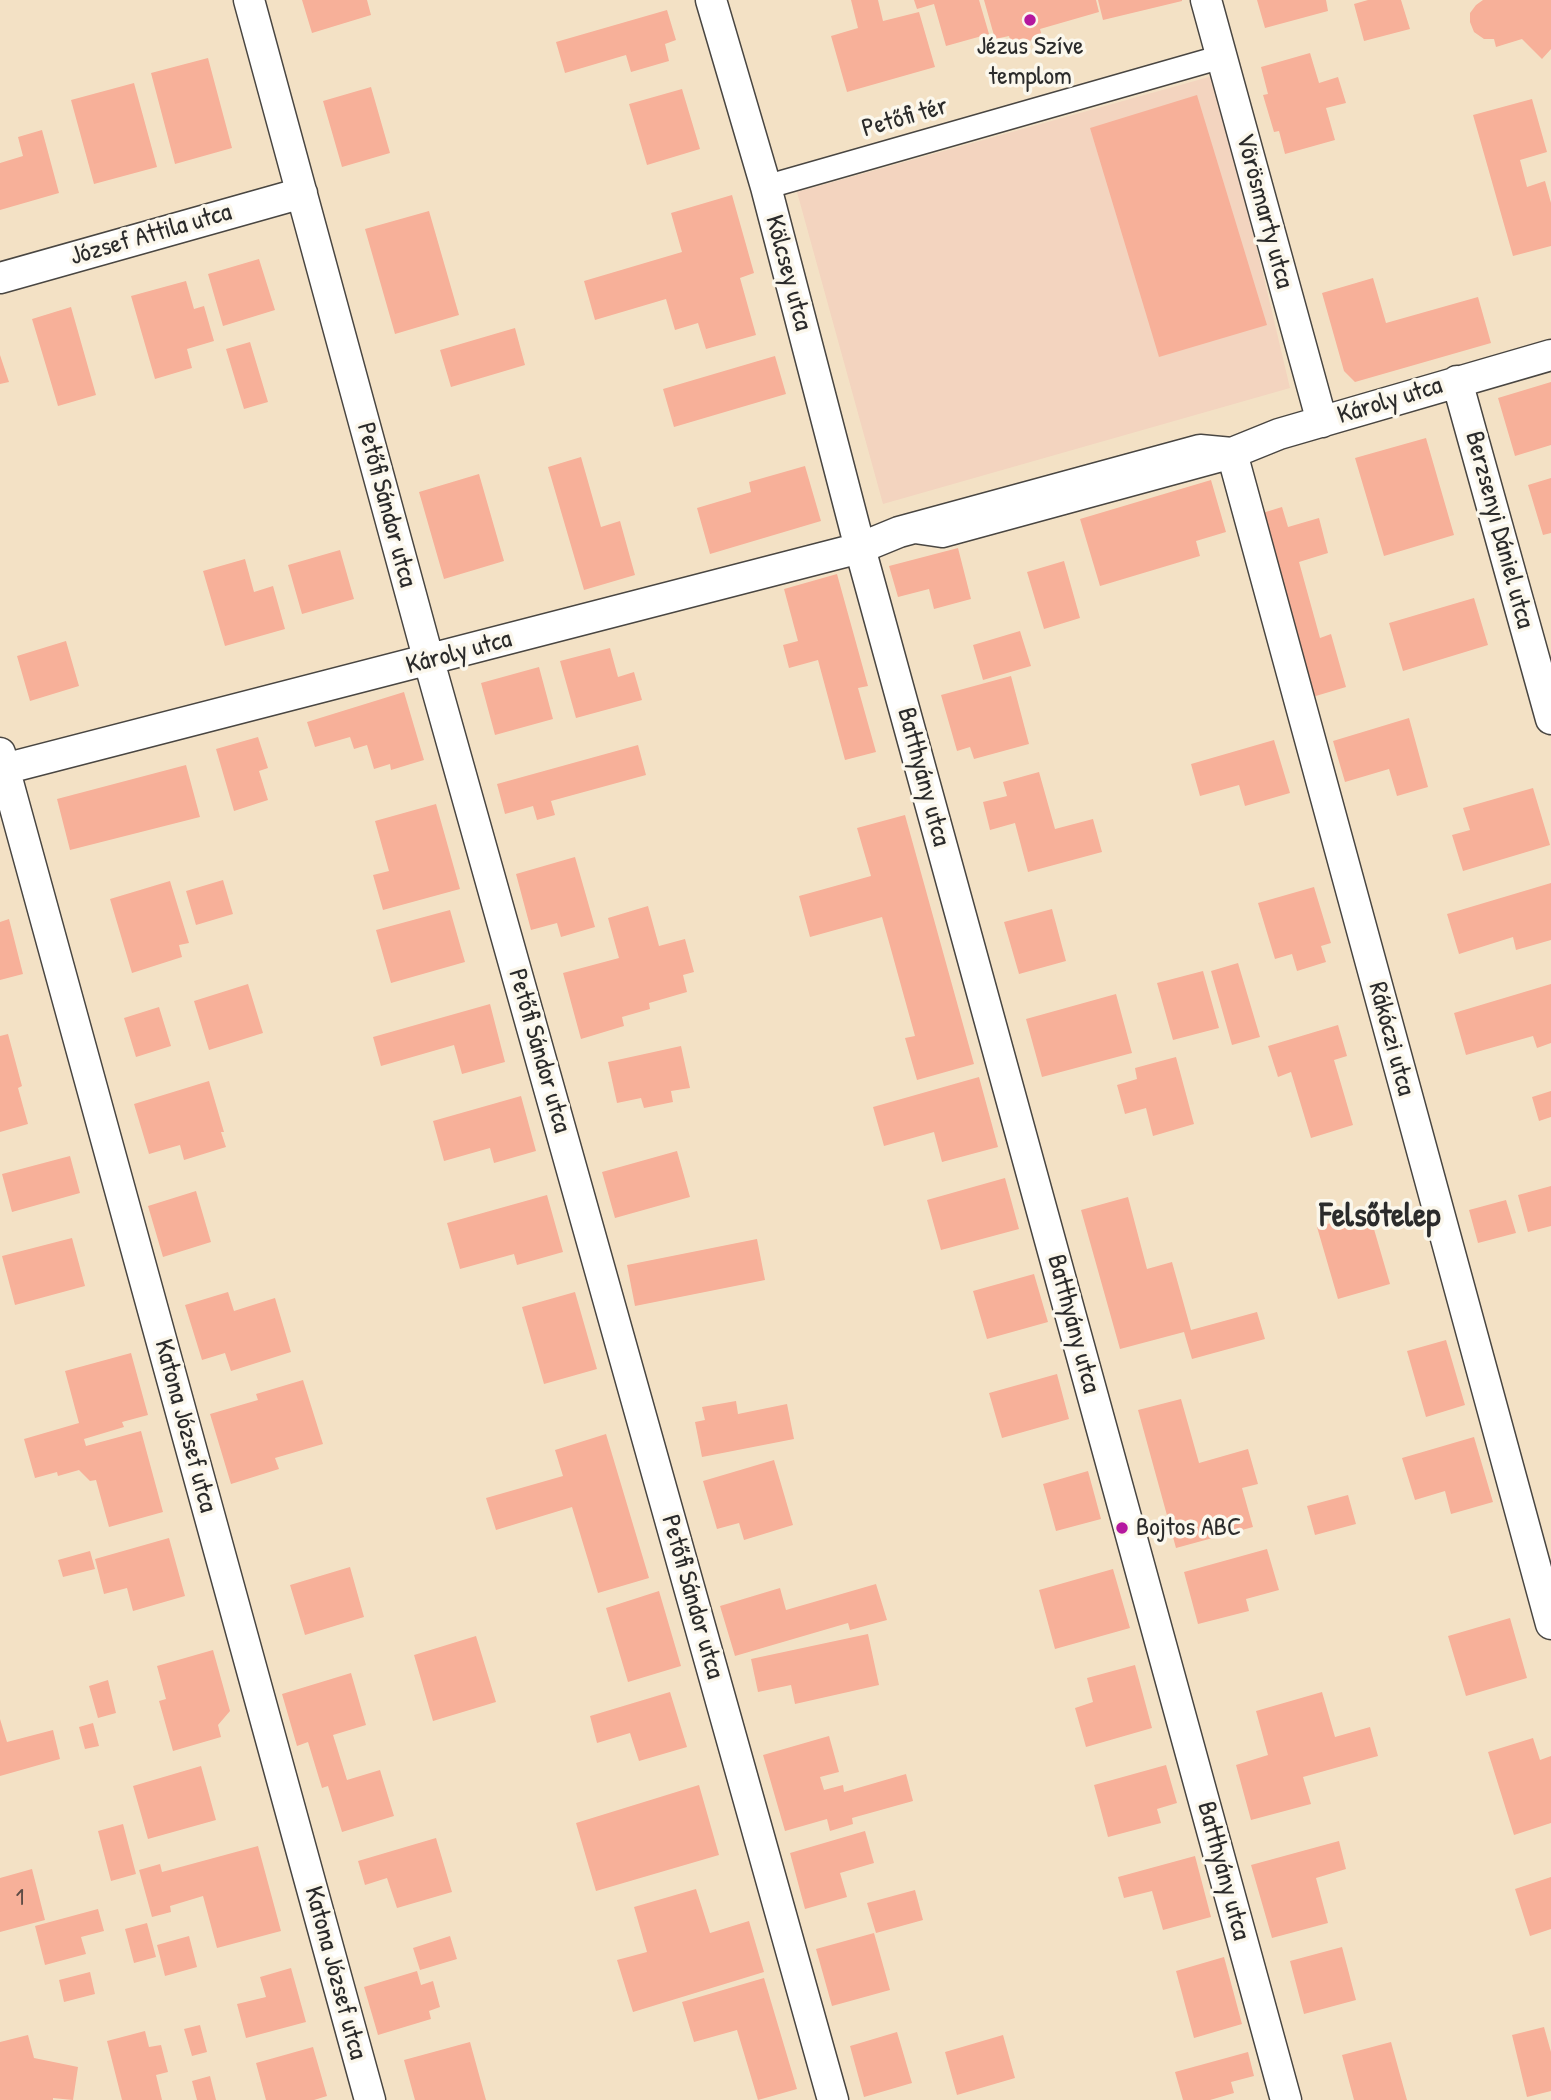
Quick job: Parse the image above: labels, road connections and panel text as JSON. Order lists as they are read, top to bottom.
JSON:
{
  "streets": {
    "street": [
      "Petőfi tér",
      "Vörösmarty utca",
      "József Attila utca",
      "Kölcsey utca",
      "Károly utca",
      "Petőfi Sándor utca",
      "Berzsenyi Dániel utca",
      "Batthyány utca",
      "Rákóczi utca",
      "Katona József utca"
    ]
  },
  "crossings": [
    ["Petőfi tér", "Vörösmarty utca"],
    ["Petőfi tér", "Kölcsey utca"],
    ["Vörösmarty utca", "Károly utca"],
    ["József Attila utca", "Petőfi Sándor utca"],
    ["Kölcsey utca", "Károly utca"],
    ["Kölcsey utca", "Batthyány utca"],
    ["Károly utca", "Petőfi Sándor utca"],
    ["Károly utca", "Berzsenyi Dániel utca"],
    ["Károly utca", "Batthyány utca"],
    ["Károly utca", "Rákóczi utca"],
    ["Károly utca", "Katona József utca"]
  ],
  "districts": ["Felsőtelep"],
  "places": ["Jézus Szíve templom", "Bojtos ABC"],
  "house_numbers": ["1"]
}
